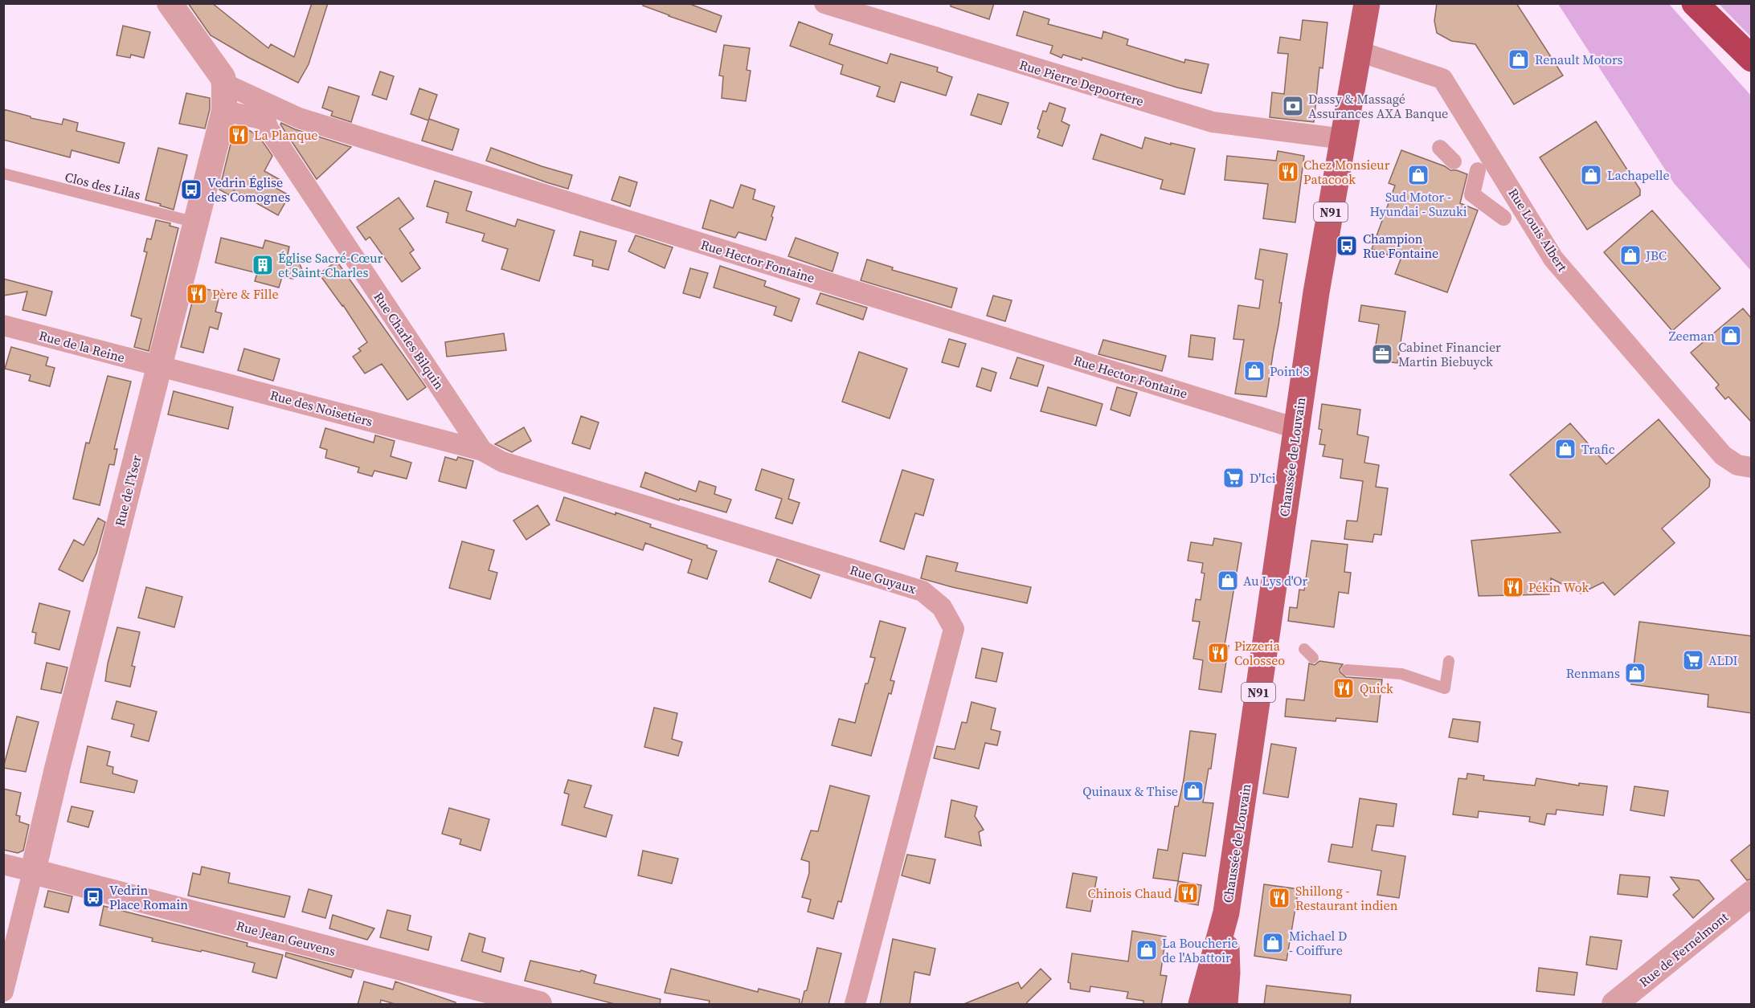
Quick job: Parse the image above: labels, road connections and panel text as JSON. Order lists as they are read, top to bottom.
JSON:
{
  "streets": {
    "main road": ["N91", "Chaussée de Louvain"],
    "street": [
      "Rue Pierre Depoortere",
      "Rue Louis Albert",
      "Rue Hector Fontaine",
      "Rue Charles Bilquin",
      "Rue de la Reine",
      "Rue des Noisetiers",
      "Rue de l'Yser",
      "Rue Guyaux",
      "Rue Jean Geuvens",
      "Rue de Fernelmont"
    ],
    "lane": ["Clos des Lilas"]
  },
  "crossings": [
    ["Rue Pierre Depoortere", "Chaussée de Louvain"],
    ["Clos des Lilas", "Rue de l'Yser"],
    ["Rue Louis Albert", "Chaussée de Louvain"],
    ["Rue Hector Fontaine", "Rue Charles Bilquin"],
    ["Rue Hector Fontaine", "Chaussée de Louvain"],
    ["Rue Hector Fontaine", "Rue de l'Yser"],
    ["Rue Charles Bilquin", "Rue des Noisetiers"],
    ["Rue Charles Bilquin", "Rue Guyaux"],
    ["Rue de la Reine", "Rue des Noisetiers"],
    ["Rue de la Reine", "Rue de l'Yser"],
    ["Rue des Noisetiers", "Rue de l'Yser"],
    ["Rue des Noisetiers", "Rue Guyaux"],
    ["Rue de l'Yser", "Rue Jean Geuvens"]
  ],
  "places": {
    "shop": [
      "Renault Motors",
      "Sud Motor - Hyundai - Suzuki",
      "Lachapelle",
      "JBC",
      "Zeeman",
      "Point S",
      "Trafic",
      "Au Lys d'Or",
      "Renmans",
      "Quinaux & Thise",
      "Michael D - Coiffure",
      "La Boucherie de l'Abattoir"
    ],
    "bank": ["Dassy & Massagé Assurances AXA Banque"],
    "restaurant": [
      "La Planque",
      "Chez Monsieur Patacook",
      "Père & Fille",
      "Pékin Wok",
      "Pizzeria Colosseo",
      "Quick",
      "Chinois Chaud",
      "Shillong - Restaurant indien"
    ],
    "bus stop": ["Vedrin Église des Comognes", "Champion Rue Fontaine", "Vedrin Place Romain"],
    "building": ["Église Sacré-Cœur et Saint-Charles"],
    "office": ["Cabinet Financier Martin Biebuyck"],
    "supermarket": ["D'Ici", "ALDI"]
  }
}
